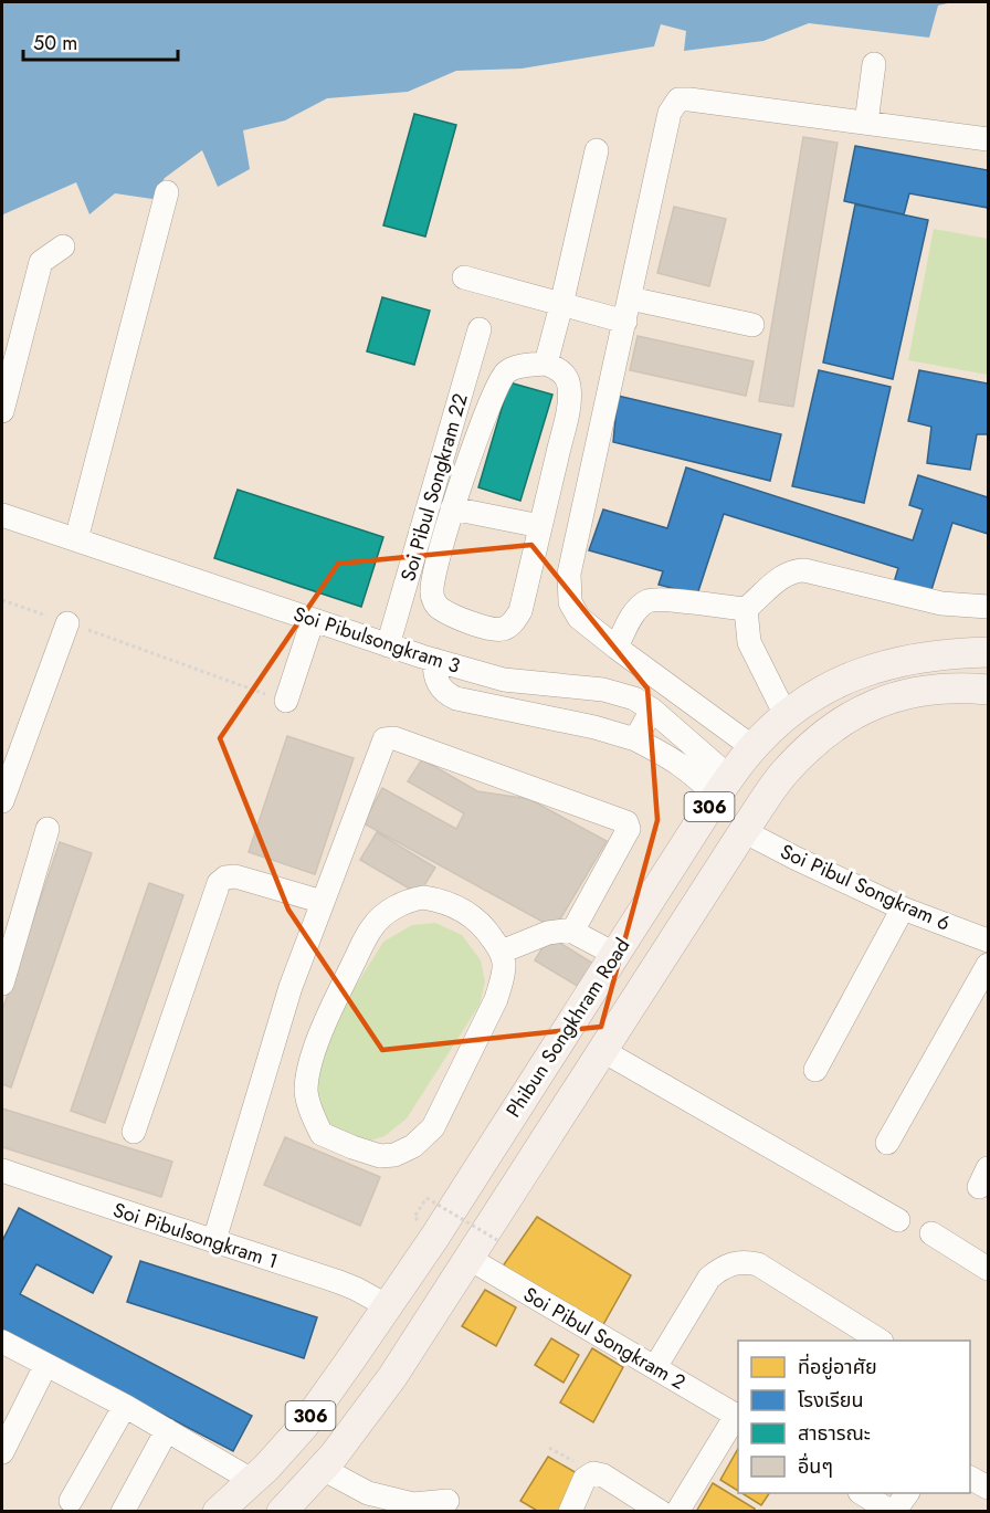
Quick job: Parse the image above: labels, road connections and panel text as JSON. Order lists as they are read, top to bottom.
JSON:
{
  "streets": {
    "main road": ["306", "Phibun Songkhram Road"],
    "street": [
      "Soi Pibul Songkram 22",
      "Soi Pibulsongkram 3",
      "Soi Pibul Songkram 6",
      "Soi Pibulsongkram 1",
      "Soi Pibul Songkram 2"
    ]
  },
  "crossings": [
    ["Soi Pibul Songkram 22", "Soi Pibulsongkram 3"],
    ["Soi Pibulsongkram 3", "Phibun Songkhram Road"],
    ["Soi Pibul Songkram 6", "Phibun Songkhram Road"],
    ["Phibun Songkhram Road", "Soi Pibulsongkram 1"],
    ["Phibun Songkhram Road", "Soi Pibul Songkram 2"]
  ],
  "legend": [
    "ที่อยู่อาศัย",
    "โรงเรียน",
    "สาธารณะ",
    "อื่นๆ"
  ],
  "scale_bar": "50 m"
}
